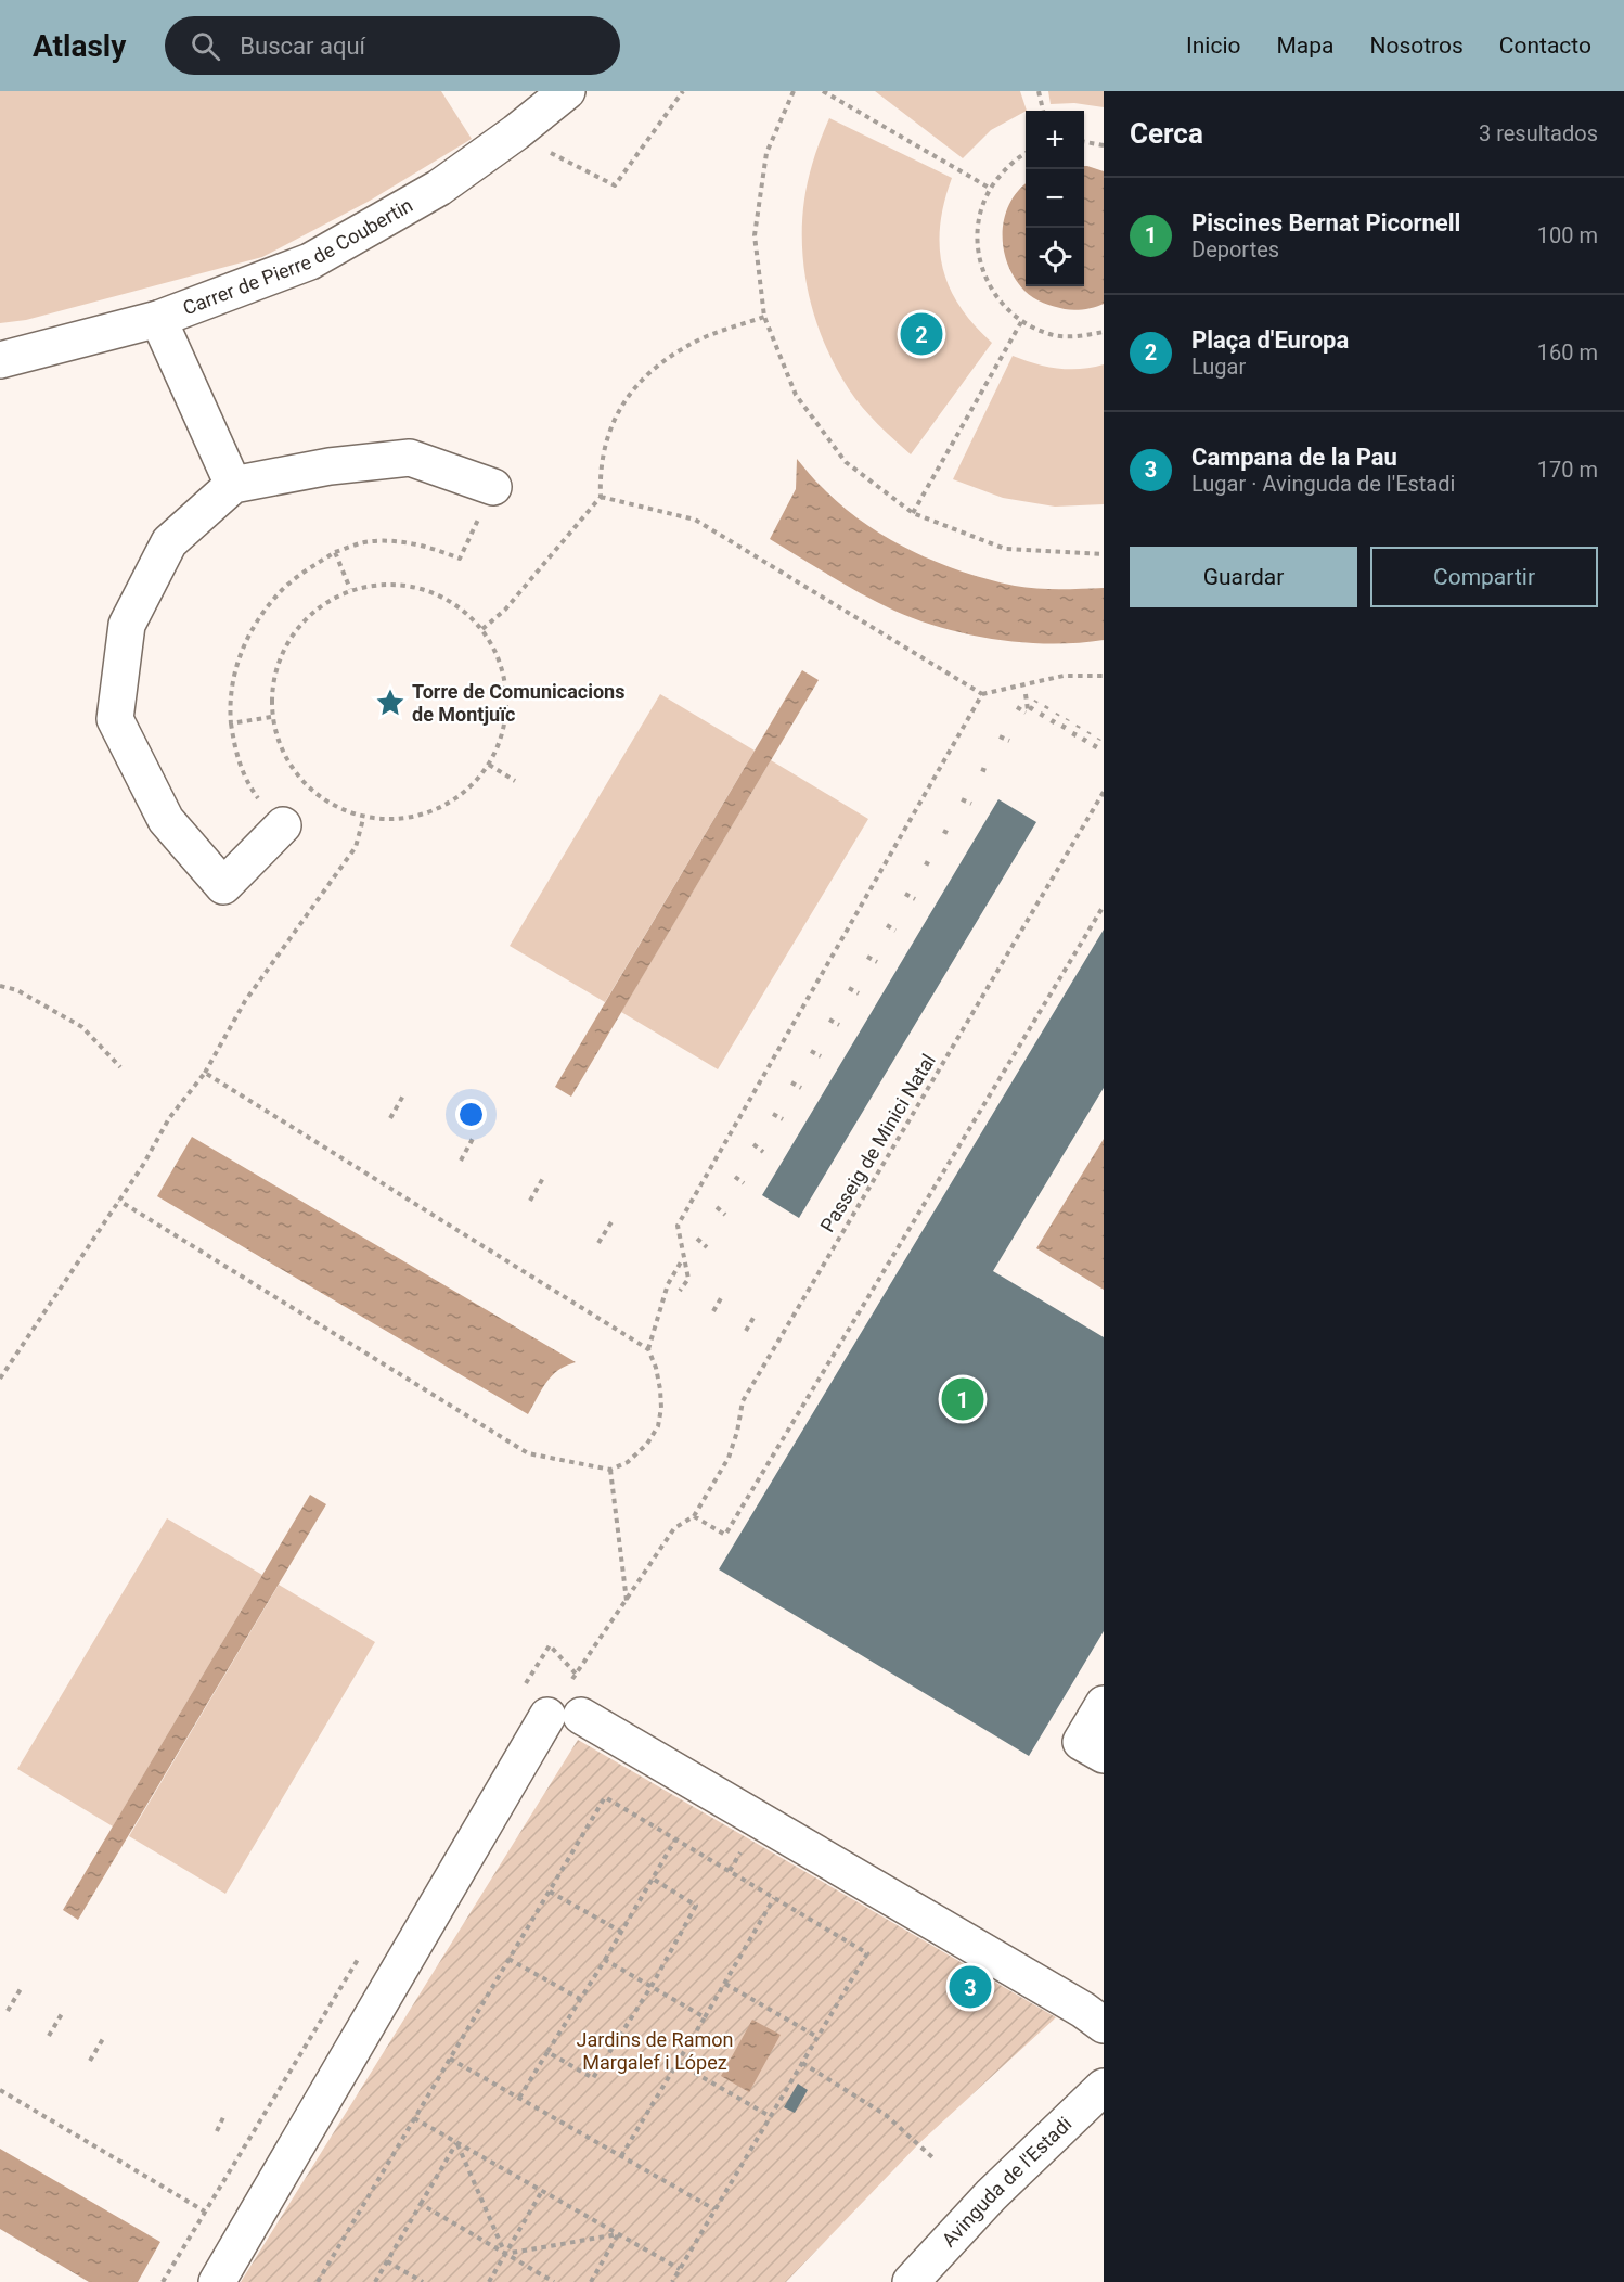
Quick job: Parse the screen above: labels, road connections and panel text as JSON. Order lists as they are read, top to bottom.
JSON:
{
  "streets": {
    "street": ["Carrer de Pierre de Coubertin", "Avinguda de l'Estadi"],
    "path": ["Passeig de Minici Natal"]
  },
  "parks": ["Jardins de Ramon Margalef i López"],
  "places": {
    "place": ["Torre de Comunicacions de Montjuïc"]
  },
  "page": {
    "header": "Atlasly",
    "search": "Buscar aquí",
    "nav": [
      "Inicio",
      "Mapa",
      "Nosotros",
      "Contacto"
    ],
    "heading": ["Cerca", "3 resultados"],
    "map_buttons": ["+", "−"],
    "list": [
      {
        "mark": "1",
        "name": "Piscines Bernat Picornell",
        "note": "Deportes",
        "value": "100 m"
      },
      {
        "mark": "2",
        "name": "Plaça d'Europa",
        "note": "Lugar",
        "value": "160 m"
      },
      {
        "mark": "3",
        "name": "Campana de la Pau",
        "note": "Lugar · Avinguda de l'Estadi",
        "value": "170 m"
      }
    ],
    "pins": ["2", "1", "3"],
    "buttons": ["Guardar", "Compartir"]
  }
}
